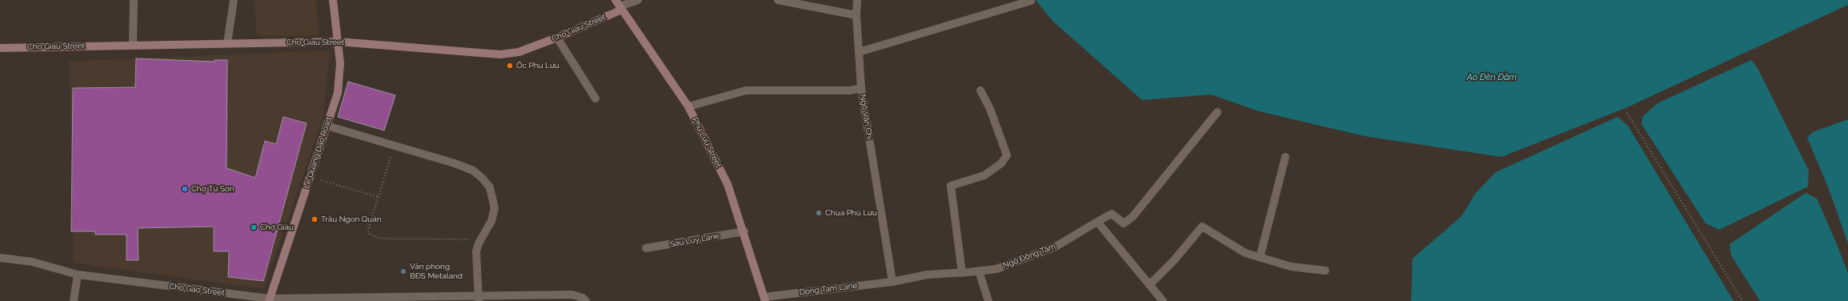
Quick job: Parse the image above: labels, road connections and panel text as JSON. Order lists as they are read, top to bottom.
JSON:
{
  "streets": {
    "main road": ["Cho Giau Street", "Phu Luu Street", "Le Quang Dao Road"],
    "street": [
      "Ngõ Văn Chỉ",
      "Sau Luy Lane",
      "Ngõ Đồng Tâm",
      "Dong Tam Lane",
      "Cho Gao Street"
    ]
  },
  "crossings": [
    ["Cho Giau Street", "Phu Luu Street"],
    ["Cho Giau Street", "Le Quang Dao Road"],
    ["Ngõ Văn Chỉ", "Phu Luu Street"],
    ["Ngõ Văn Chỉ", "Ngõ Đồng Tâm"],
    ["Ngõ Văn Chỉ", "Dong Tam Lane"],
    ["Phu Luu Street", "Sau Luy Lane"],
    ["Phu Luu Street", "Dong Tam Lane"],
    ["Le Quang Dao Road", "Cho Gao Street"],
    ["Ngõ Đồng Tâm", "Dong Tam Lane"]
  ],
  "water": ["Ao Đền Đầm"],
  "places": [
    "Ốc Phù Lưu",
    "Chợ Từ Sơn",
    "Chùa Phù Lưu",
    "Trâu Ngon Quán",
    "Chợ Giàu",
    "Văn phòng BĐS Metaland"
  ]
}
